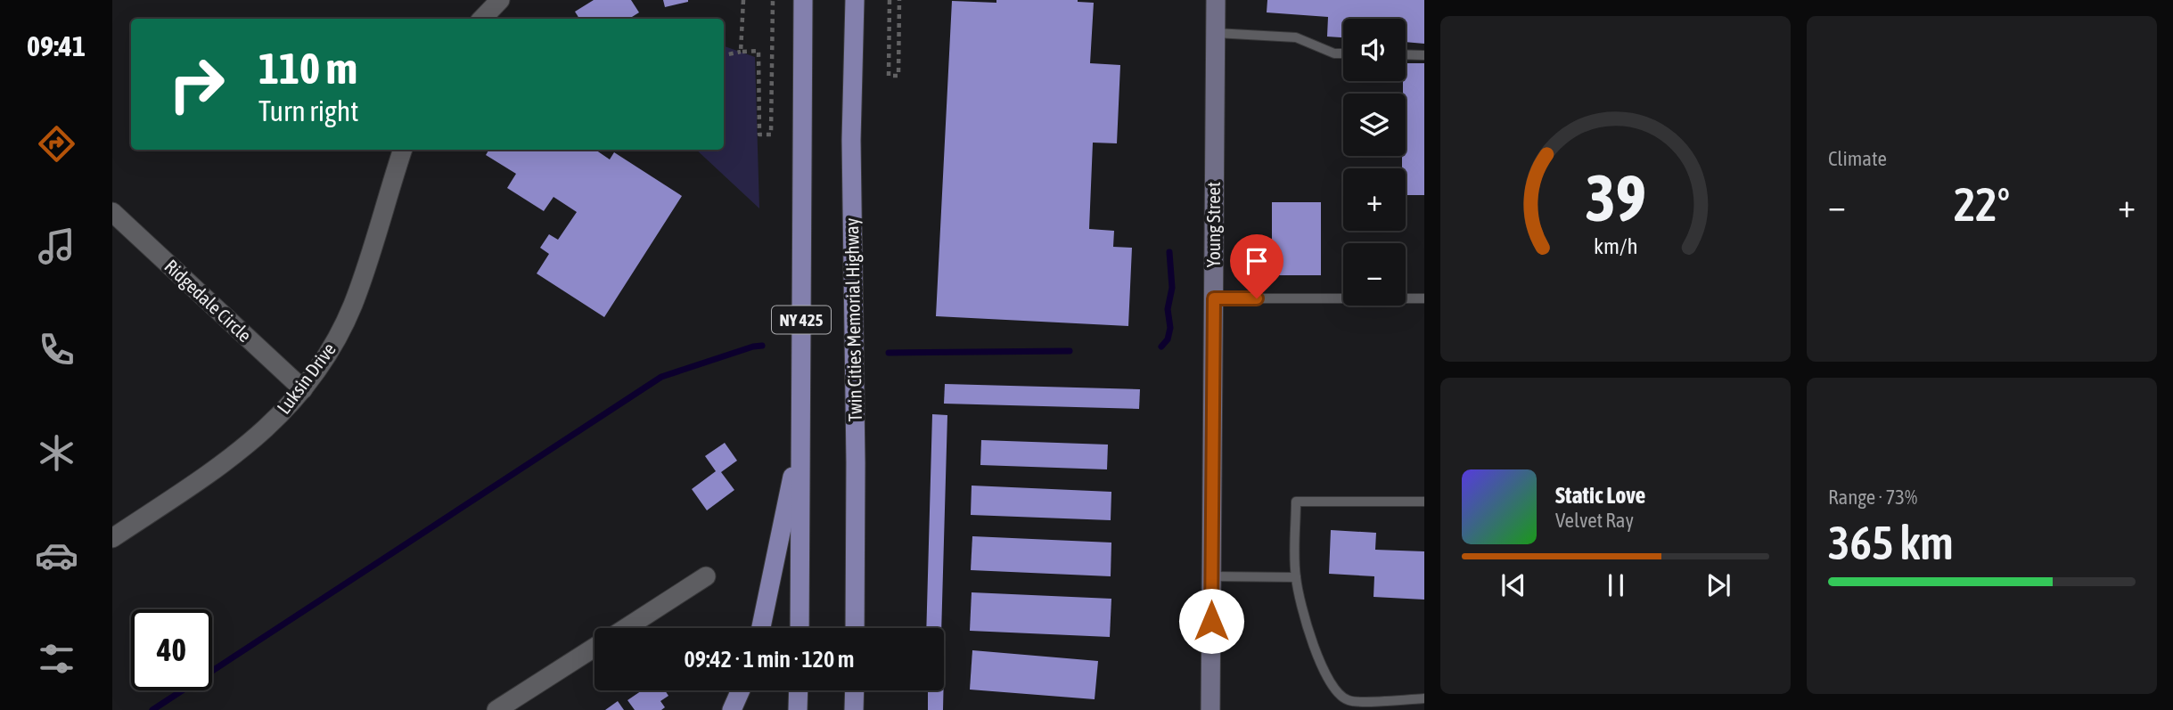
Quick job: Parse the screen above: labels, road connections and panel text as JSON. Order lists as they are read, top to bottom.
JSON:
{
  "streets": {
    "main road": ["NY 425", "Twin Cities Memorial Highway"],
    "street": ["Young Street", "Ridgedale Circle", "Luksin Drive"]
  },
  "crossings": [
    ["Ridgedale Circle", "Luksin Drive"]
  ],
  "page": {
    "tabs": "09:41",
    "tile": [
      "Climate",
      ["Range · 73%", "365 km"]
    ],
    "map_buttons": ["+", "−"],
    "turn": ["110 m", "Turn right"],
    "heat": ["−", "22°", "+"],
    "song": ["Static Love", "Velvet Ray"],
    "limit": "40",
    "trip": "09:42 · 1 min · 120 m",
    "gauge": ["39", "km/h"]
  }
}
